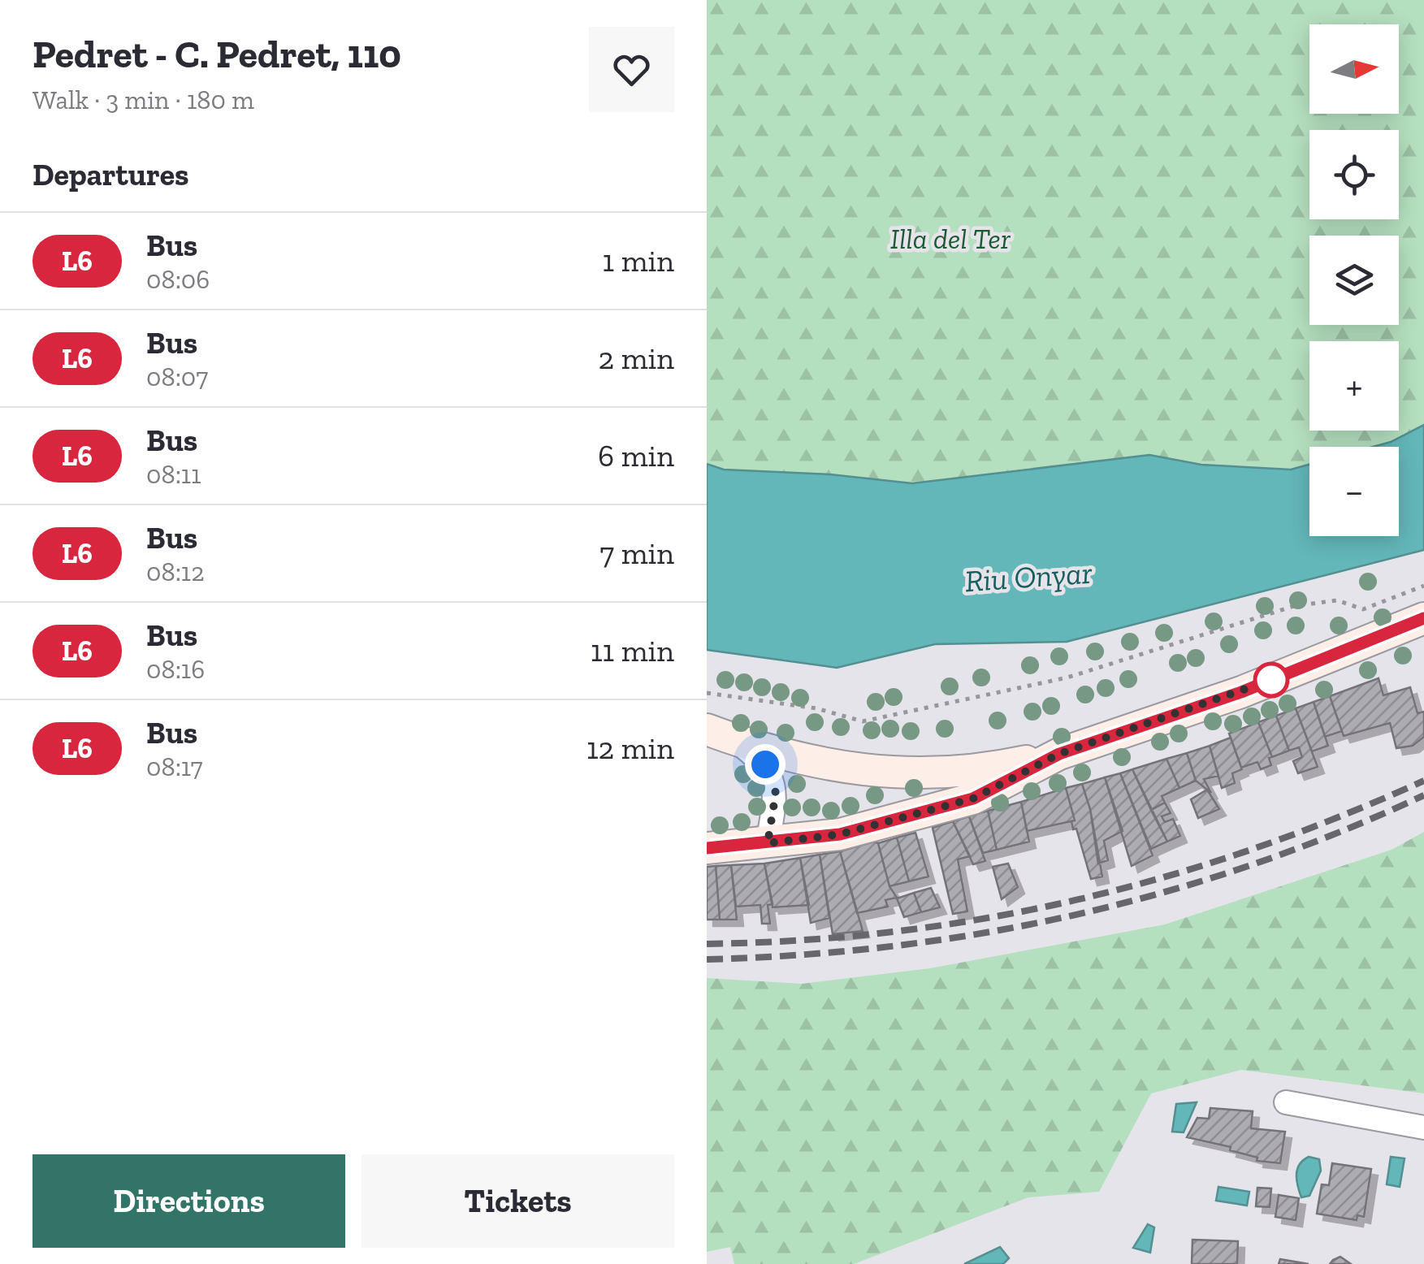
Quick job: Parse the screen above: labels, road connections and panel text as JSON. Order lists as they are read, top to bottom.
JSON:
{
  "water": ["Riu Onyar"],
  "parks": ["Illa del Ter"],
  "lines": ["bus line L6"],
  "north": "right",
  "page": {
    "heading": [
      ["Pedret - C. Pedret, 110", "Walk · 3 min · 180 m"],
      "Departures"
    ],
    "map_buttons": ["+", "−"],
    "list": [
      {
        "mark": "L6",
        "name": "Bus",
        "note": "08:06",
        "value": "1 min"
      },
      {
        "mark": "L6",
        "name": "Bus",
        "note": "08:07",
        "value": "2 min"
      },
      {
        "mark": "L6",
        "name": "Bus",
        "note": "08:11",
        "value": "6 min"
      },
      {
        "mark": "L6",
        "name": "Bus",
        "note": "08:12",
        "value": "7 min"
      },
      {
        "mark": "L6",
        "name": "Bus",
        "note": "08:16",
        "value": "11 min"
      },
      {
        "mark": "L6",
        "name": "Bus",
        "note": "08:17",
        "value": "12 min"
      }
    ],
    "buttons": ["Directions", "Tickets"]
  }
}
